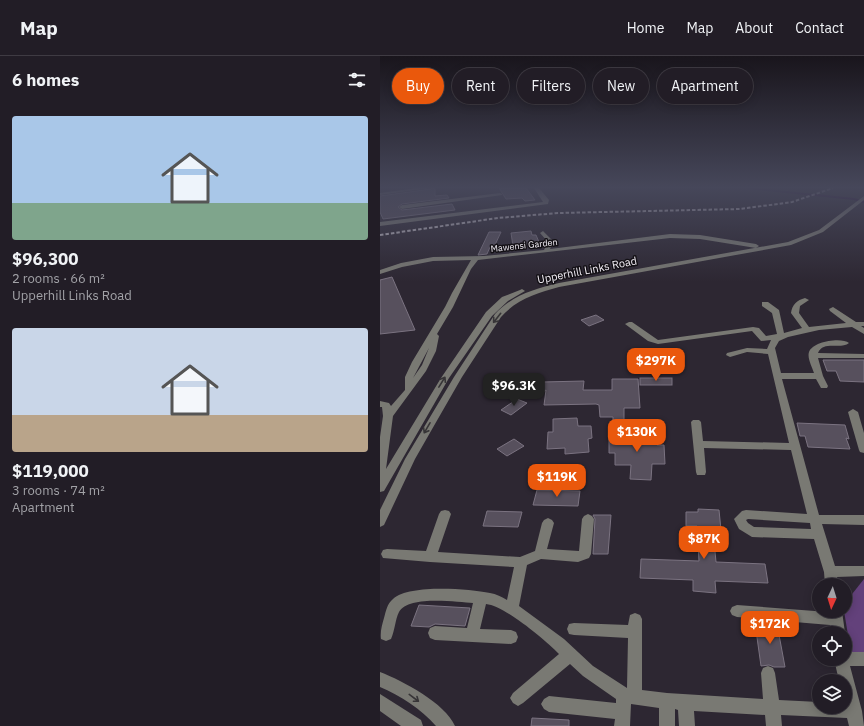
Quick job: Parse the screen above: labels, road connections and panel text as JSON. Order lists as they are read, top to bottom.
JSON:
{
  "streets": {
    "street": ["Mawensi Garden", "Upperhill Links Road"]
  },
  "north": "bottom",
  "page": {
    "header": "Map",
    "nav": [
      "Home",
      "Map",
      "About",
      "Contact"
    ],
    "heading": "6 homes",
    "chip": [
      "Buy",
      "Rent",
      "Filters",
      "New",
      "Apartment"
    ],
    "list": [
      {
        "name": "$96,300",
        "note": "2 rooms · 66 m² · Upperhill Links Road"
      },
      {
        "name": "$119,000",
        "note": "3 rooms · 74 m² · Apartment"
      }
    ],
    "price": [
      "$297K",
      "$96.3K",
      "$130K",
      "$119K",
      "$87K",
      "$172K"
    ]
  }
}
